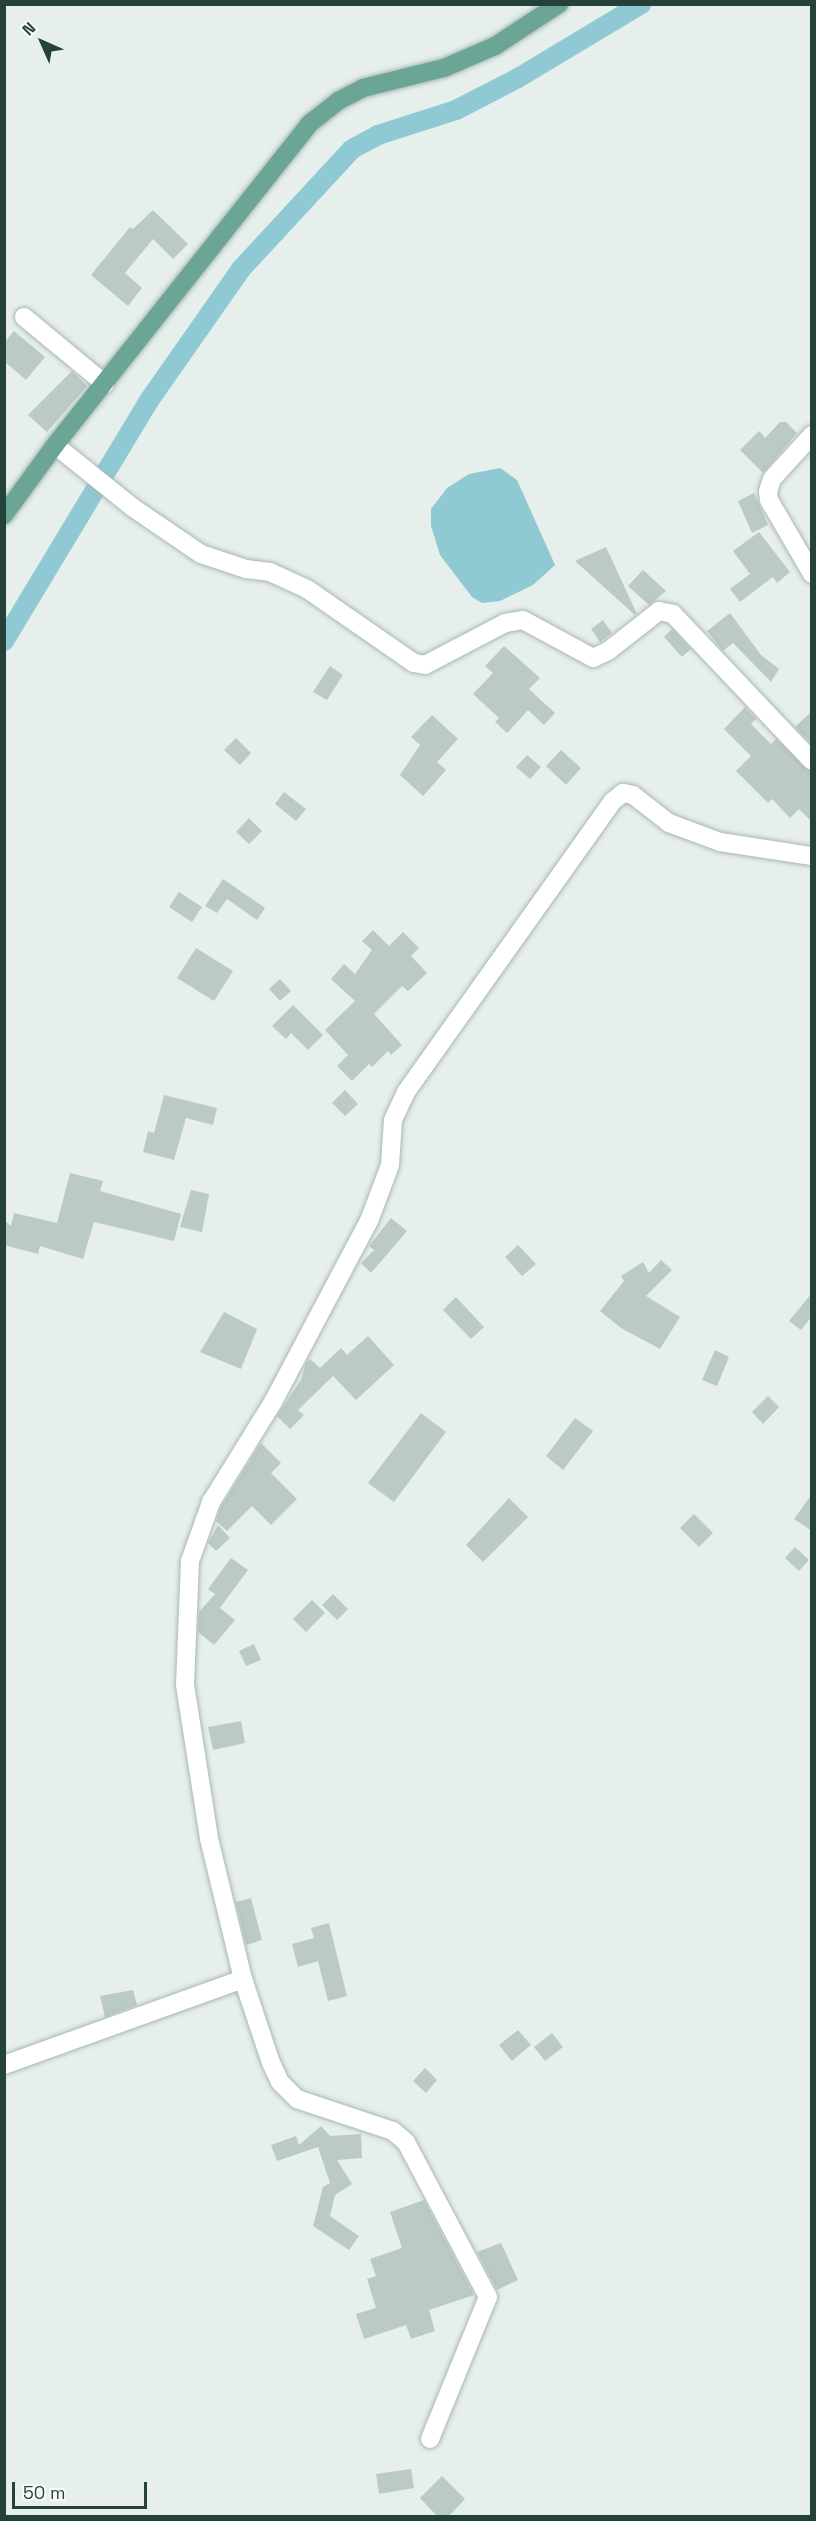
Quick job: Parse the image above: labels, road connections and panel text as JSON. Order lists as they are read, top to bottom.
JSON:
{
  "scale_bar": "50 m",
  "north": "top left"
}
